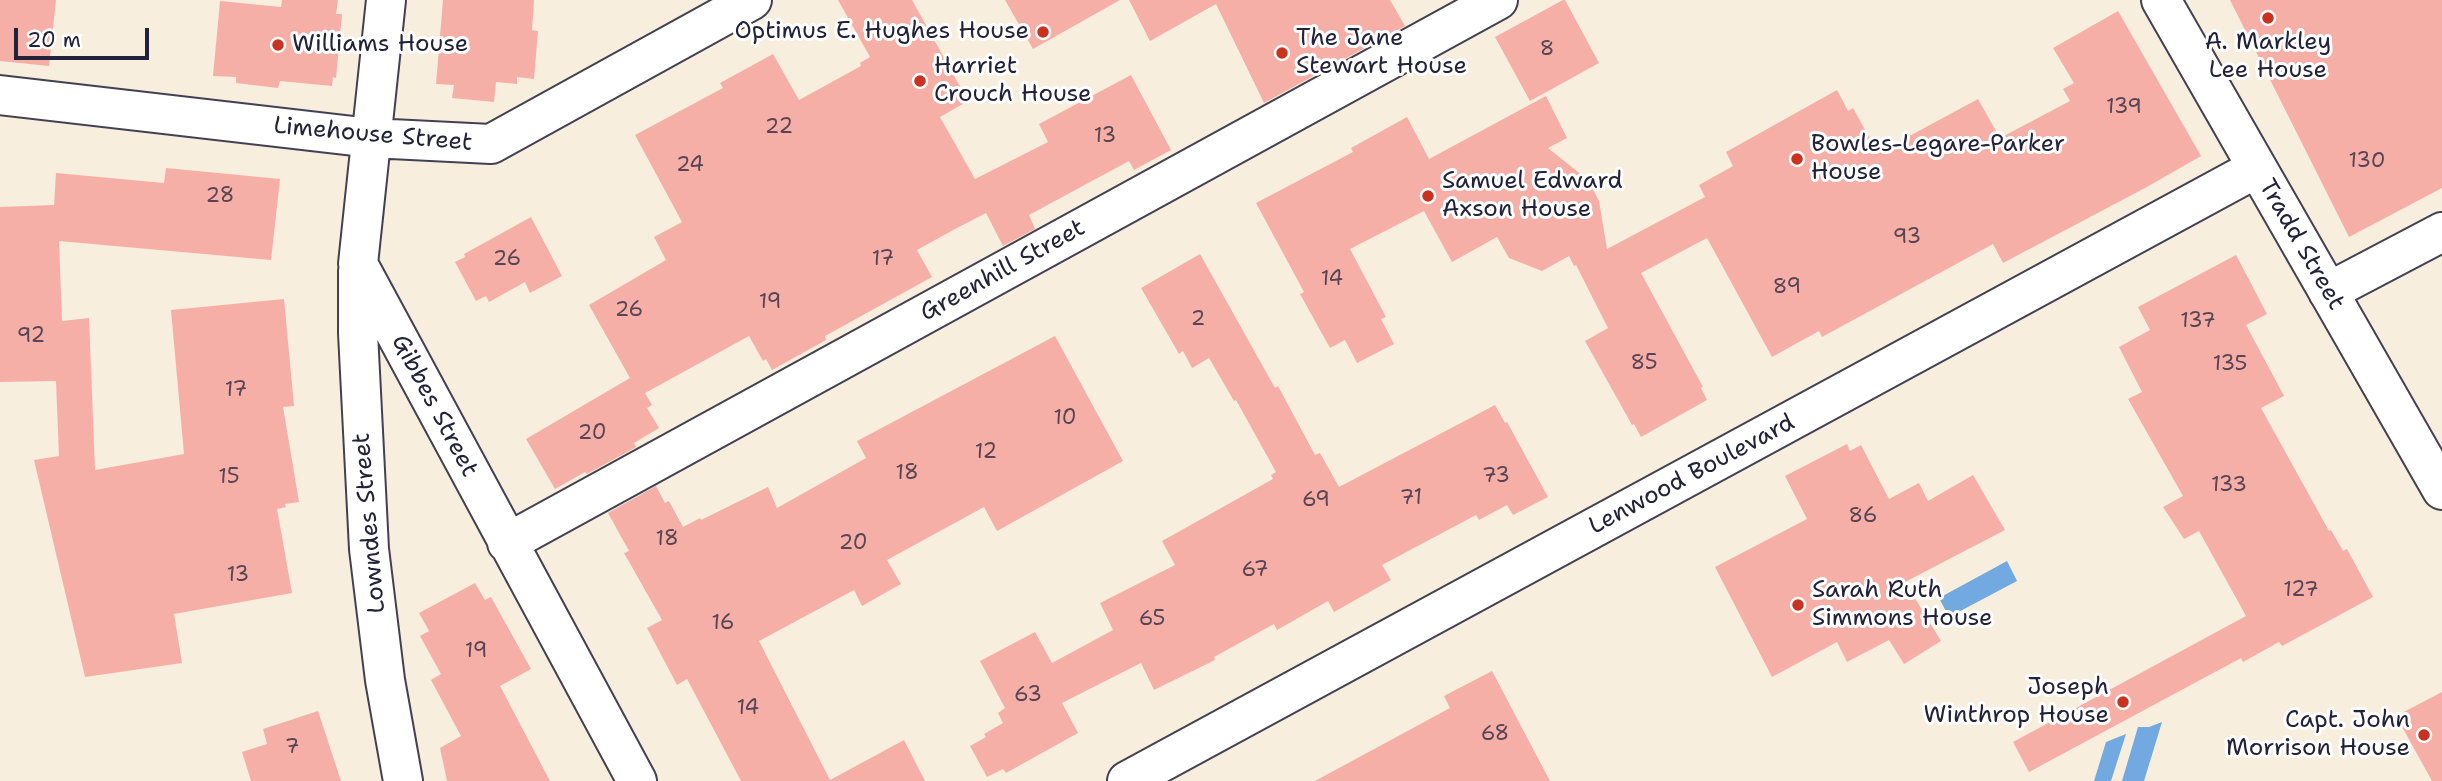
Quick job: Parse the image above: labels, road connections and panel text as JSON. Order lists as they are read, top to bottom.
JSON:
{
  "streets": {
    "street": [
      "Limehouse Street",
      "Tradd Street",
      "Greenhill Street",
      "Gibbes Street",
      "Lenwood Boulevard",
      "Lowndes Street"
    ]
  },
  "crossings": [
    ["Tradd Street", "Lenwood Boulevard"],
    ["Greenhill Street", "Gibbes Street"],
    ["Gibbes Street", "Lowndes Street"]
  ],
  "places": [
    "A. Markley Lee House",
    "Optimus E. Hughes House",
    "Williams House",
    "The Jane Stewart House",
    "Harriet Crouch House",
    "Bowles-Legare-Parker House",
    "Samuel Edward Axson House",
    "Sarah Ruth Simmons House",
    "Joseph Winthrop House",
    "Capt. John Morrison House"
  ],
  "house_numbers": [
    "8",
    "139",
    "22",
    "13",
    "130",
    "24",
    "28",
    "93",
    "26",
    "17",
    "14",
    "89",
    "19",
    "26",
    "2",
    "137",
    "92",
    "85",
    "135",
    "17",
    "10",
    "20",
    "12",
    "18",
    "73",
    "15",
    "133",
    "71",
    "69",
    "86",
    "18",
    "20",
    "67",
    "13",
    "127",
    "65",
    "16",
    "19",
    "63",
    "14",
    "68",
    "7"
  ],
  "scale_bar": "20 m"
}
